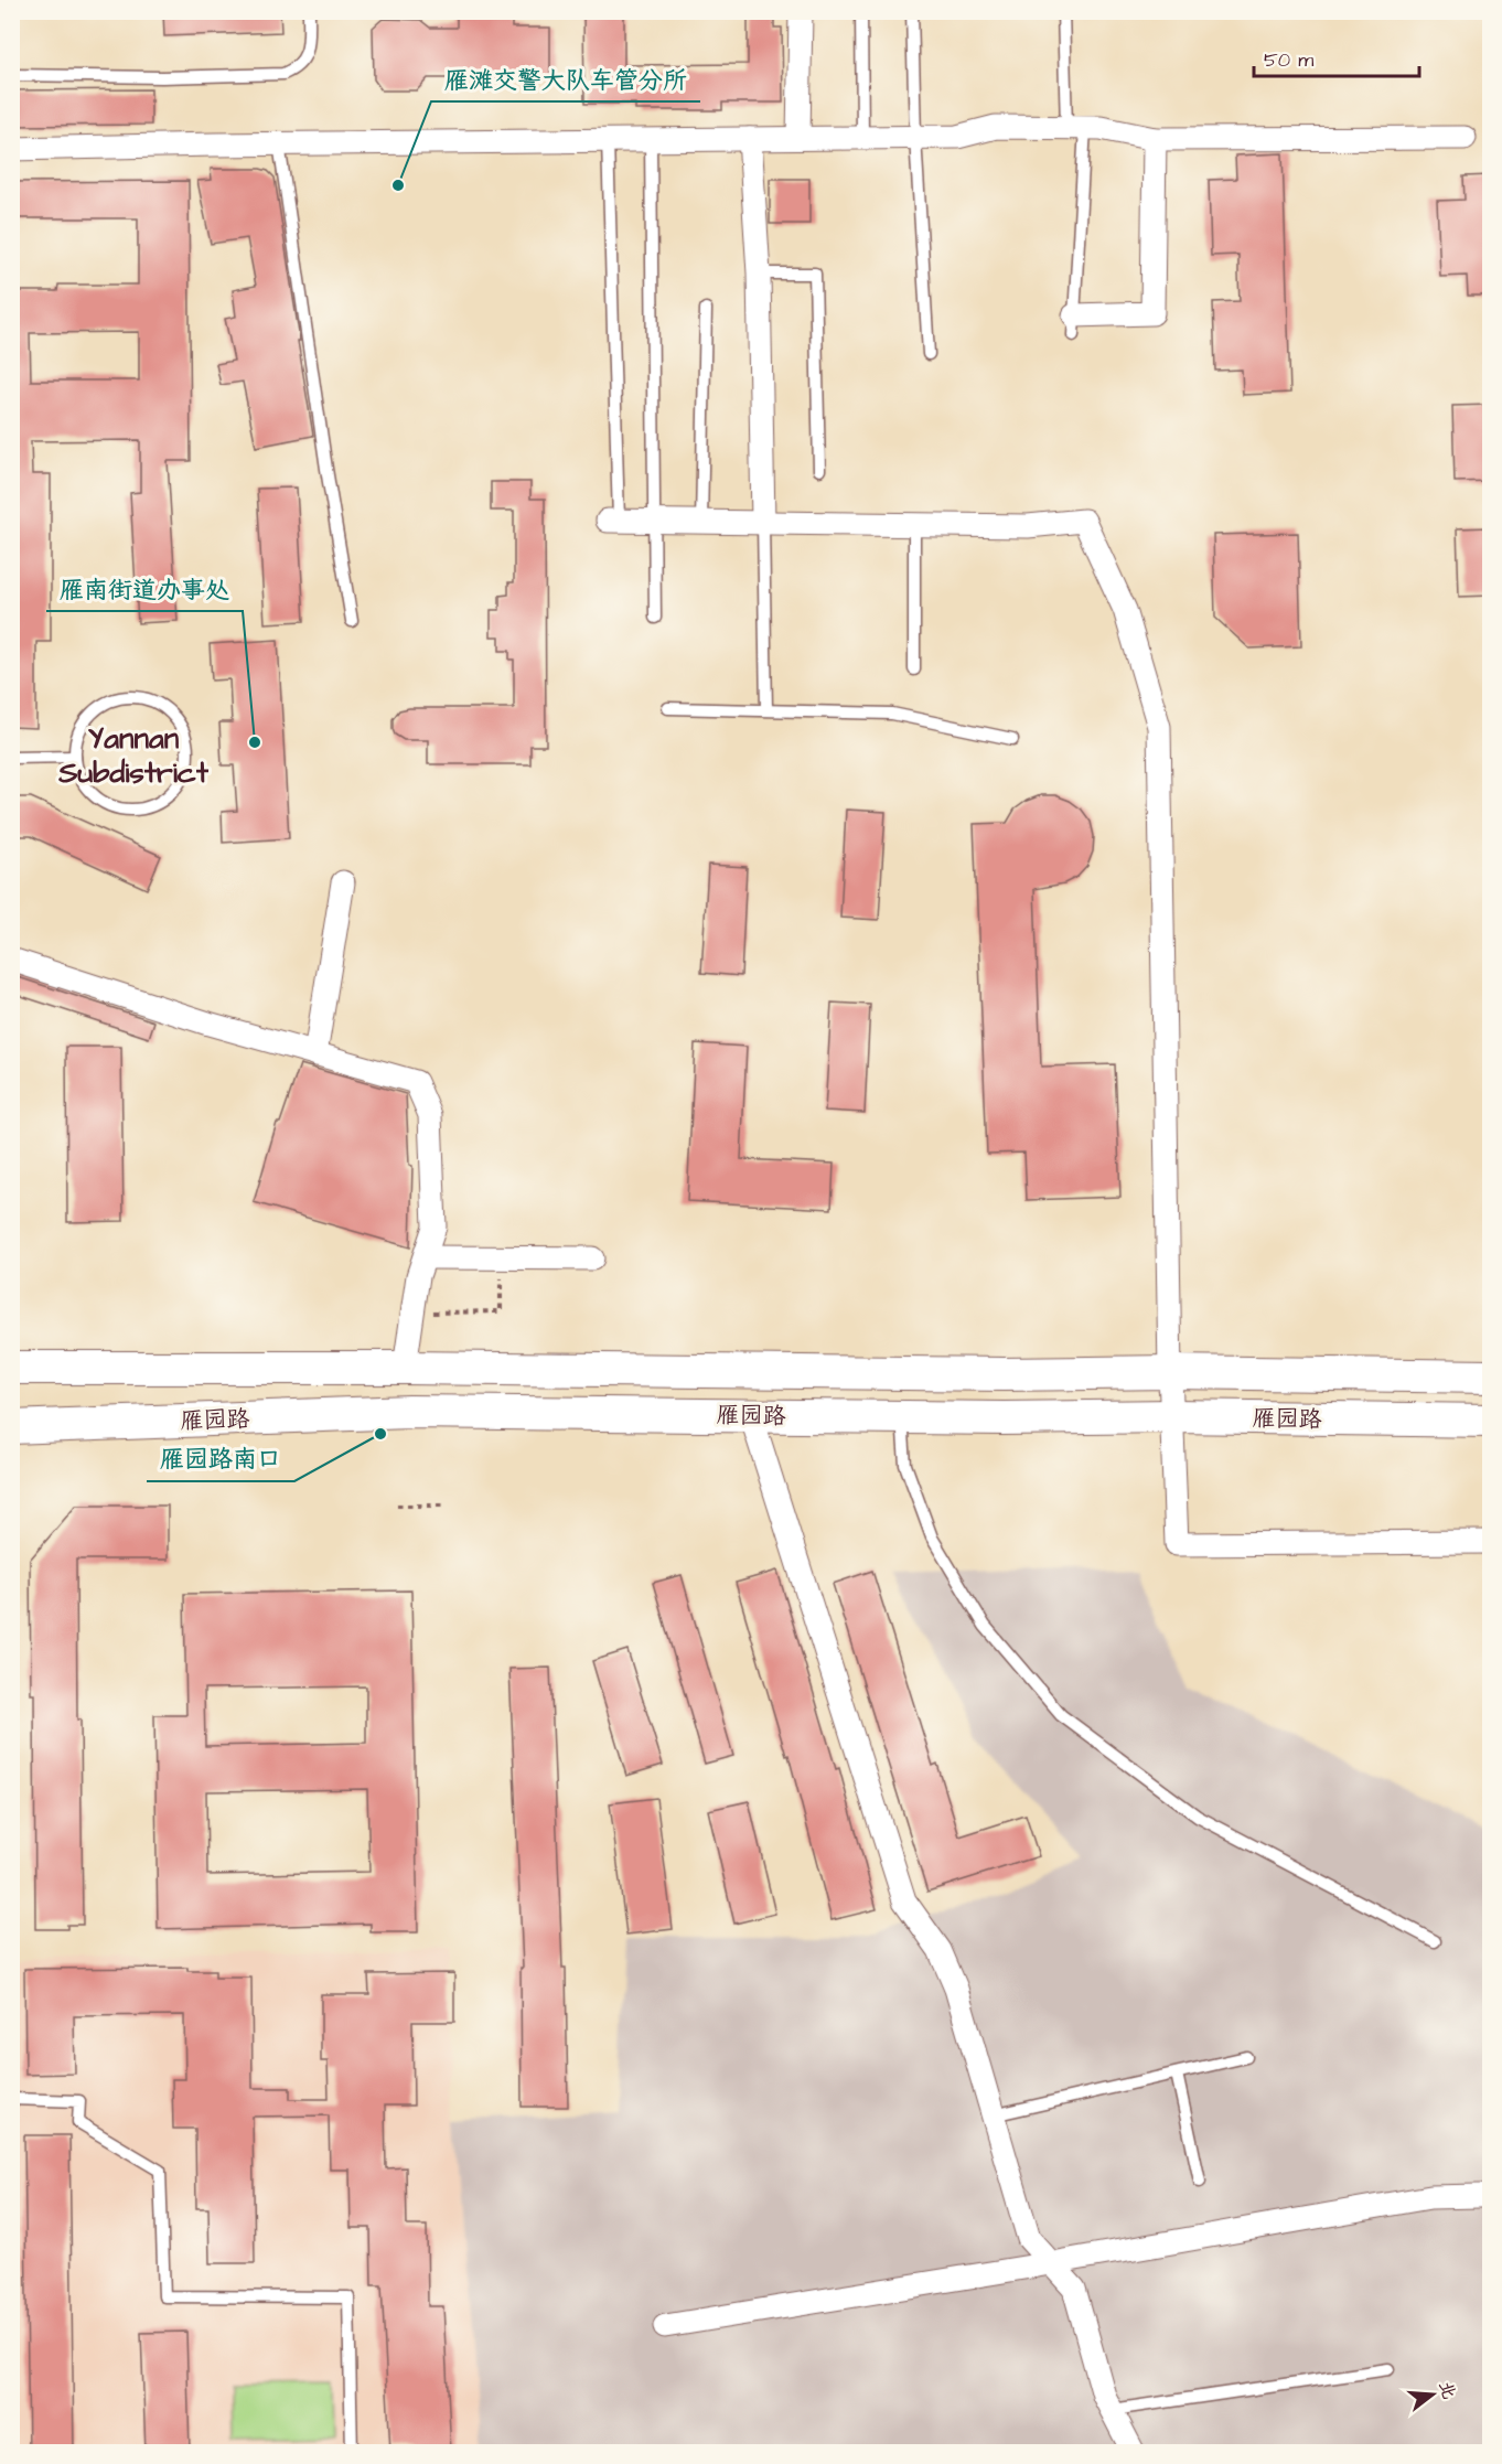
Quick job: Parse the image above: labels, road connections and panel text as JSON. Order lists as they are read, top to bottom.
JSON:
{
  "streets": {
    "main road": ["雁园路"]
  },
  "districts": ["Yannan Subdistrict"],
  "places": ["雁滩交警大队车管分所", "雁南街道办事处", "雁园路南口"],
  "scale_bar": "50 m",
  "north": "right"
}
